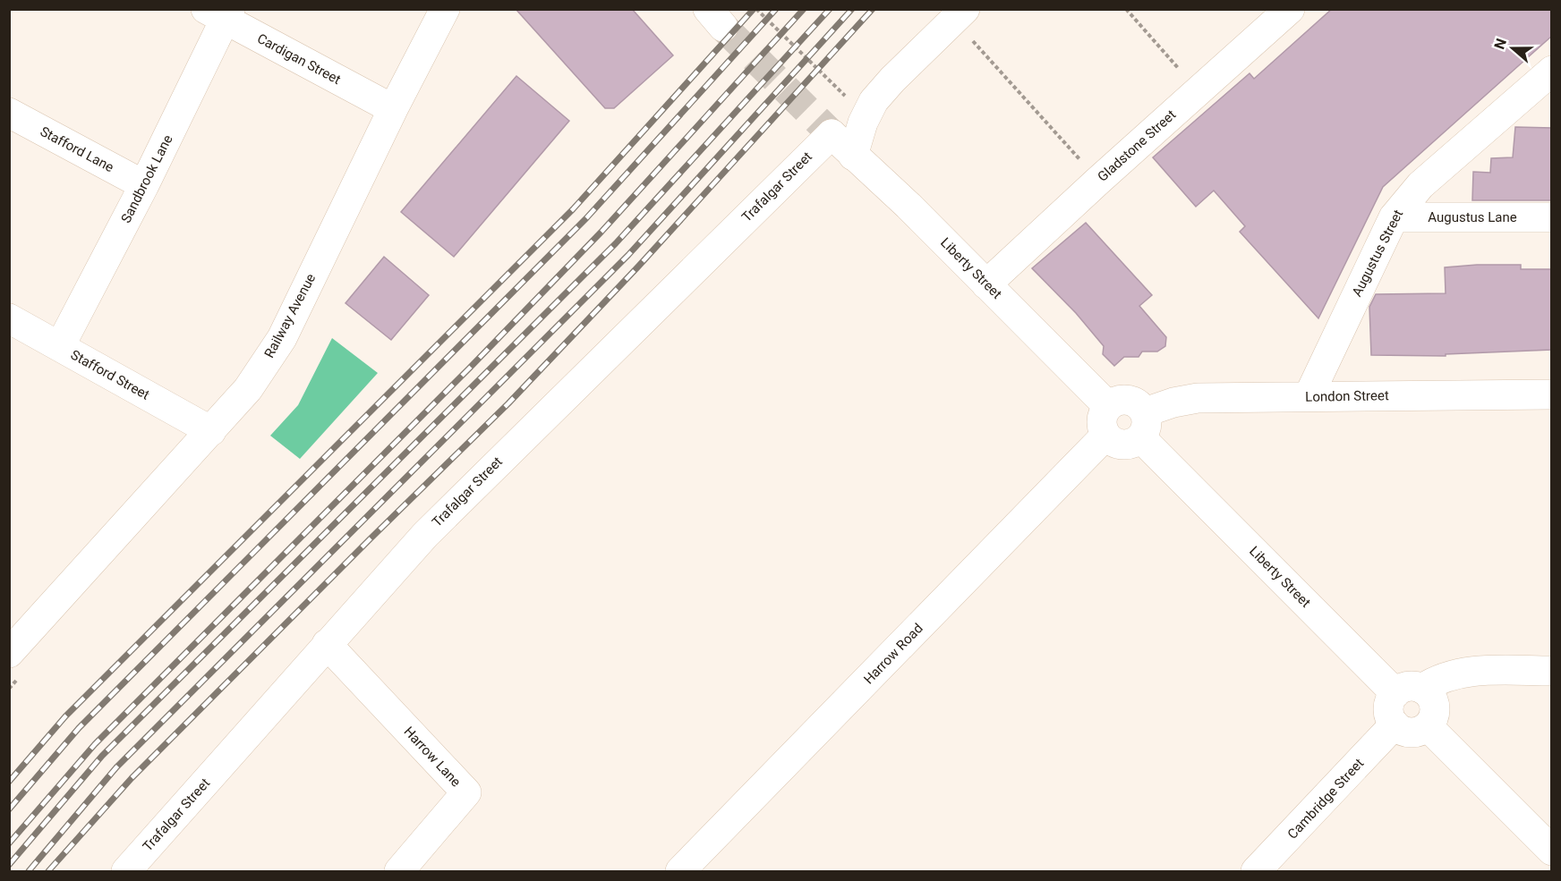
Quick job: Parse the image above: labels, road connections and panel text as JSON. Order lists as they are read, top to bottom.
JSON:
{
  "streets": {
    "street": [
      "Cardigan Street",
      "Gladstone Street",
      "Stafford Lane",
      "Sandbrook Lane",
      "Trafalgar Street",
      "Augustus Lane",
      "Augustus Street",
      "Liberty Street",
      "Railway Avenue",
      "Stafford Street",
      "London Street",
      "Harrow Road",
      "Harrow Lane",
      "Cambridge Street"
    ]
  },
  "crossings": [
    ["Cardigan Street", "Sandbrook Lane"],
    ["Cardigan Street", "Railway Avenue"],
    ["Gladstone Street", "Liberty Street"],
    ["Stafford Lane", "Sandbrook Lane"],
    ["Sandbrook Lane", "Stafford Street"],
    ["Trafalgar Street", "Liberty Street"],
    ["Trafalgar Street", "Harrow Lane"],
    ["Augustus Lane", "Augustus Street"],
    ["Augustus Street", "London Street"],
    ["Liberty Street", "London Street"],
    ["Liberty Street", "Harrow Road"],
    ["Liberty Street", "Cambridge Street"],
    ["Railway Avenue", "Stafford Street"],
    ["London Street", "Harrow Road"]
  ],
  "north": "left"
}
